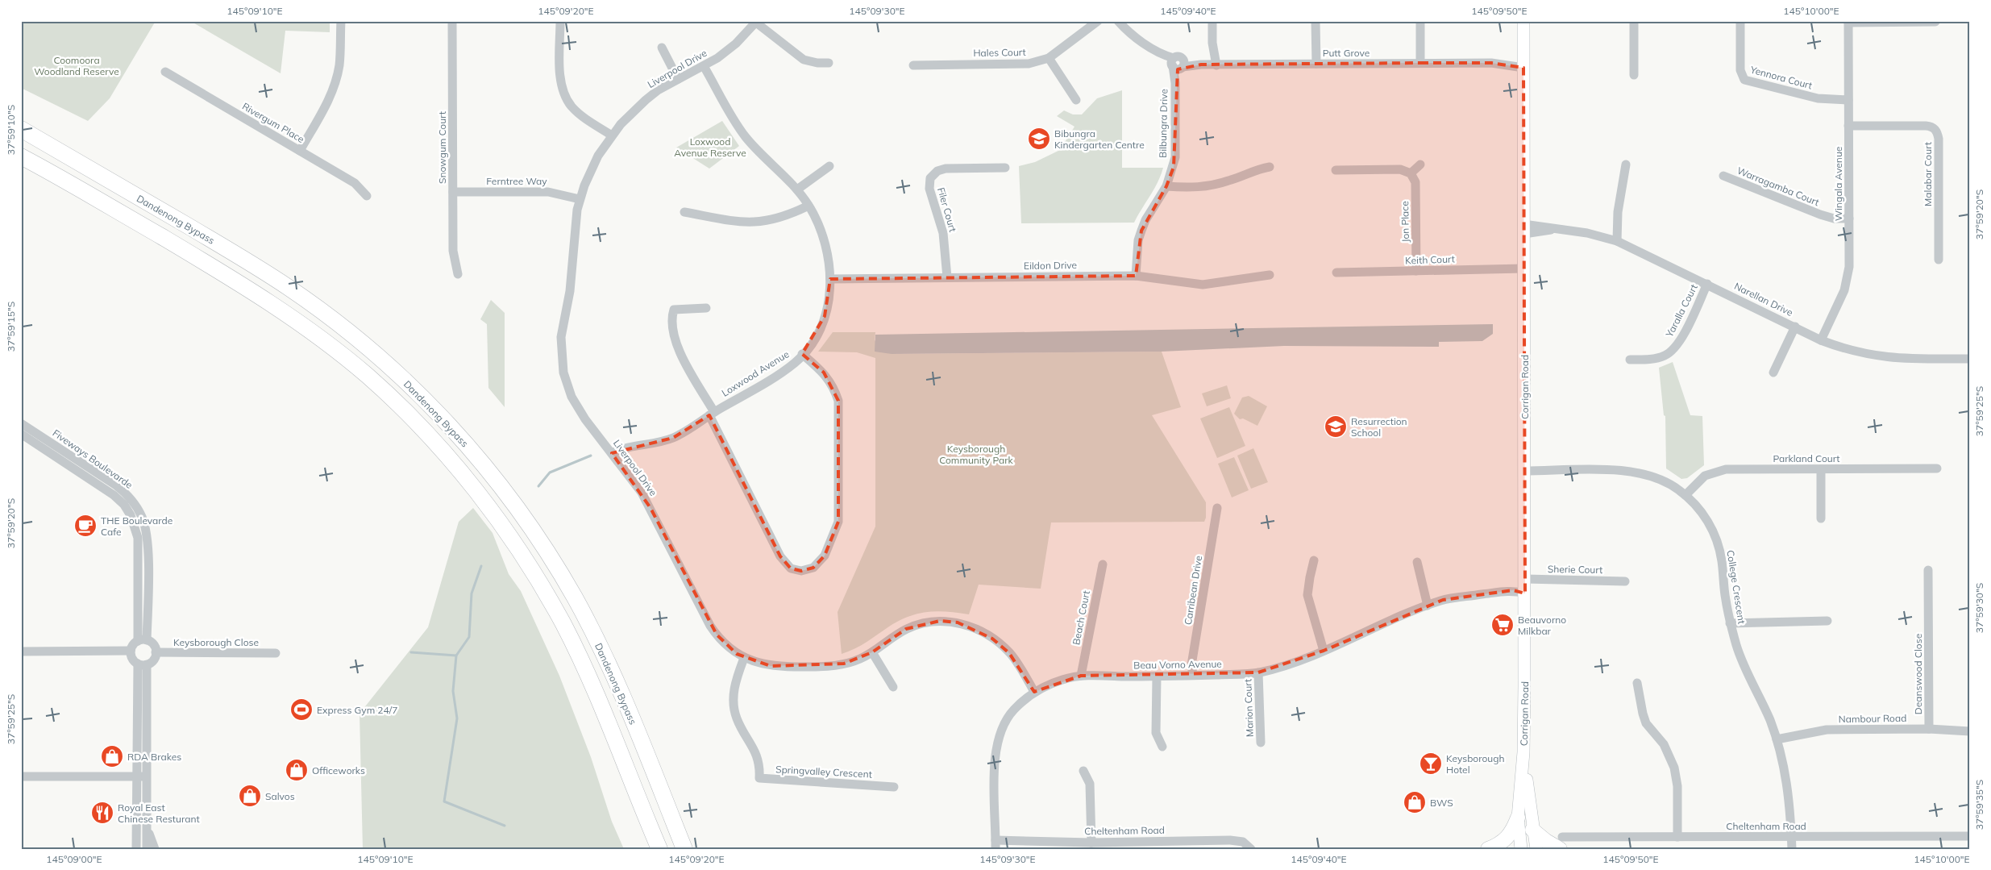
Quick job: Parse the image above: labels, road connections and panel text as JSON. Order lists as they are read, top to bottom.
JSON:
{
  "streets": {
    "highway": ["Dandenong Bypass"],
    "main road": ["Corrigan Road"],
    "street": [
      "Hales Court",
      "Putt Grove",
      "Liverpool Drive",
      "Yennora Court",
      "Rivergum Place",
      "Bilbungra Drive",
      "Snowgum Court",
      "Malabar Court",
      "Ferntree Way",
      "Wingala Avenue",
      "Warragamba Court",
      "Filer Court",
      "Jon Place",
      "Keith Court",
      "Eildon Drive",
      "Narellan Drive",
      "Yaralla Court",
      "Loxwood Avenue",
      "Parkland Court",
      "Fiveways Boulevarde",
      "Sherie Court",
      "College Crescent",
      "Carribean Drive",
      "Beach Court",
      "Keysborough Close",
      "Beau Vorno Avenue",
      "Deanswood Close",
      "Marion Court",
      "Nambour Road",
      "Springvalley Crescent",
      "Cheltenham Road"
    ]
  },
  "crossings": [
    ["Putt Grove", "Bilbungra Drive"],
    ["Putt Grove", "Corrigan Road"],
    ["Liverpool Drive", "Ferntree Way"],
    ["Liverpool Drive", "Loxwood Avenue"],
    ["Liverpool Drive", "Beau Vorno Avenue"],
    ["Liverpool Drive", "Springvalley Crescent"],
    ["Yennora Court", "Wingala Avenue"],
    ["Bilbungra Drive", "Eildon Drive"],
    ["Snowgum Court", "Ferntree Way"],
    ["Malabar Court", "Wingala Avenue"],
    ["Wingala Avenue", "Warragamba Court"],
    ["Wingala Avenue", "Narellan Drive"],
    ["Filer Court", "Eildon Drive"],
    ["Jon Place", "Keith Court"],
    ["Keith Court", "Corrigan Road"],
    ["Eildon Drive", "Loxwood Avenue"],
    ["Narellan Drive", "Yaralla Court"],
    ["Narellan Drive", "Corrigan Road"],
    ["Corrigan Road", "Sherie Court"],
    ["Corrigan Road", "College Crescent"],
    ["Corrigan Road", "Beau Vorno Avenue"],
    ["Parkland Court", "College Crescent"],
    ["Fiveways Boulevarde", "Keysborough Close"],
    ["College Crescent", "Nambour Road"],
    ["College Crescent", "Cheltenham Road"],
    ["Carribean Drive", "Beau Vorno Avenue"],
    ["Beach Court", "Beau Vorno Avenue"],
    ["Beau Vorno Avenue", "Marion Court"],
    ["Beau Vorno Avenue", "Cheltenham Road"],
    ["Deanswood Close", "Nambour Road"]
  ],
  "parks": ["Coomoora Woodland Reserve", "Loxwood Avenue Reserve", "Keysborough Community Park"],
  "places": {
    "school or university": ["Bibungra Kindergarten Centre", "Resurrection School"],
    "cafe": ["THE Boulevarde Cafe"],
    "supermarket": ["Beauvorno Milkbar"],
    "sports": ["Express Gym 24/7"],
    "shop": [
      "RDA Brakes",
      "Officeworks",
      "Salvos",
      "BWS"
    ],
    "bar": ["Keysborough Hotel"],
    "restaurant": ["Royal East Chinese Resturant"]
  },
  "coordinates": [
    "145°09'10\"E",
    "145°09'20\"E",
    "145°09'30\"E",
    "145°09'40\"E",
    "145°09'50\"E",
    "145°10'00\"E",
    "37°59'10\"S",
    "37°59'20\"S",
    "37°59'15\"S",
    "37°59'25\"S",
    "37°59'30\"S",
    "37°59'35\"S",
    "145°09'00\"E"
  ]
}
